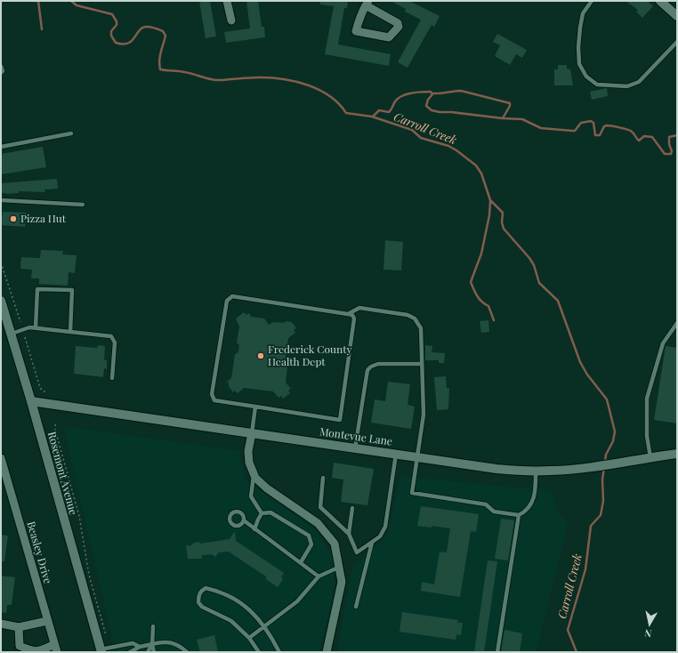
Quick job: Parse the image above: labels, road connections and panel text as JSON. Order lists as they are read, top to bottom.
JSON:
{
  "streets": {
    "street": ["Montevue Lane", "Rosemont Avenue", "Beasley Drive"]
  },
  "crossings": [
    ["Montevue Lane", "Rosemont Avenue"]
  ],
  "water": ["Carroll Creek"],
  "places": ["Pizza Hut", "Frederick County Health Dept"],
  "north": "bottom"
}
